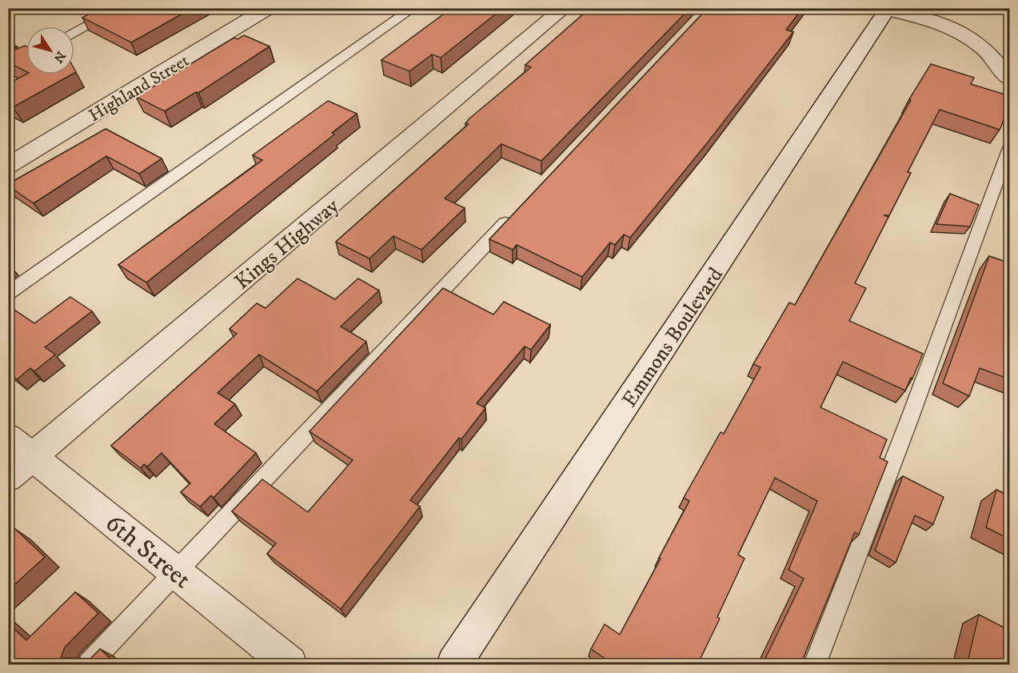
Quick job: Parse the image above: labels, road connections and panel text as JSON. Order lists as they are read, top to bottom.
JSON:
{
  "streets": {
    "street": [
      "Highland Street",
      "Kings Highway",
      "Emmons Boulevard",
      "6th Street"
    ]
  },
  "crossings": [
    ["Kings Highway", "6th Street"]
  ],
  "north": "bottom right"
}
